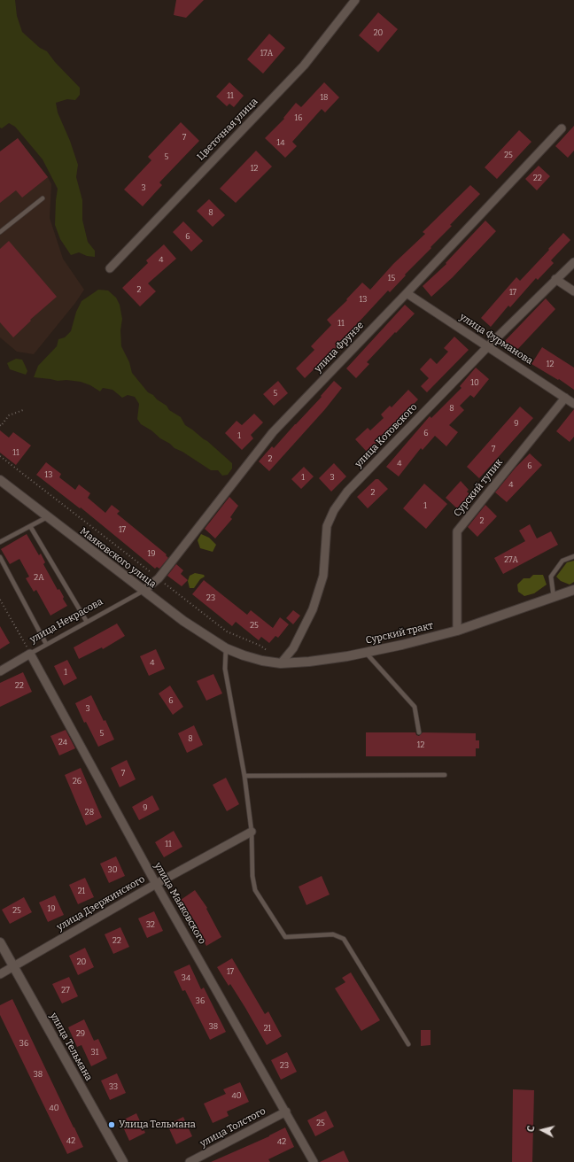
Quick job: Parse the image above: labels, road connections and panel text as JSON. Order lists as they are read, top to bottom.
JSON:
{
  "streets": {
    "street": [
      "Цветочная улица",
      "улица Фурманова",
      "улица Фрунзе",
      "улица Котовского",
      "Сурский тупик",
      "Маяковского улица",
      "улица Некрасова",
      "Сурский тракт",
      "улица Дзержинского",
      "улица Маяковского",
      "улица Тельмана",
      "улица Толстого"
    ]
  },
  "crossings": [
    ["улица Фурманова", "улица Фрунзе"],
    ["улица Фурманова", "улица Котовского"],
    ["улица Фурманова", "Сурский тупик"],
    ["улица Фрунзе", "Маяковского улица"],
    ["улица Фрунзе", "улица Некрасова"],
    ["улица Котовского", "Сурский тракт"],
    ["Сурский тупик", "Сурский тракт"],
    ["Маяковского улица", "улица Некрасова"],
    ["Маяковского улица", "Сурский тракт"],
    ["улица Некрасова", "улица Маяковского"],
    ["улица Дзержинского", "улица Маяковского"],
    ["улица Дзержинского", "улица Тельмана"],
    ["улица Маяковского", "улица Толстого"]
  ],
  "places": ["Улица Тельмана"],
  "house_numbers": [
    "20",
    "17А",
    "11",
    "18",
    "16",
    "7",
    "14",
    "25",
    "5",
    "12",
    "22",
    "3",
    "8",
    "6",
    "4",
    "15",
    "2",
    "17",
    "13",
    "11",
    "12",
    "10",
    "5",
    "8",
    "9",
    "6",
    "1",
    "7",
    "11",
    "2",
    "4",
    "6",
    "13",
    "1",
    "3",
    "4",
    "2",
    "1",
    "2",
    "17",
    "19",
    "27А",
    "2А",
    "23",
    "25",
    "4",
    "1",
    "22",
    "6",
    "3",
    "5",
    "8",
    "24",
    "12",
    "7",
    "26",
    "9",
    "28",
    "11",
    "30",
    "21",
    "19",
    "25",
    "32",
    "22",
    "20",
    "17",
    "34",
    "27",
    "36",
    "38",
    "21",
    "29",
    "36",
    "31",
    "23",
    "38",
    "33",
    "40",
    "40",
    "25",
    "42",
    "42"
  ],
  "north": "left"
}
